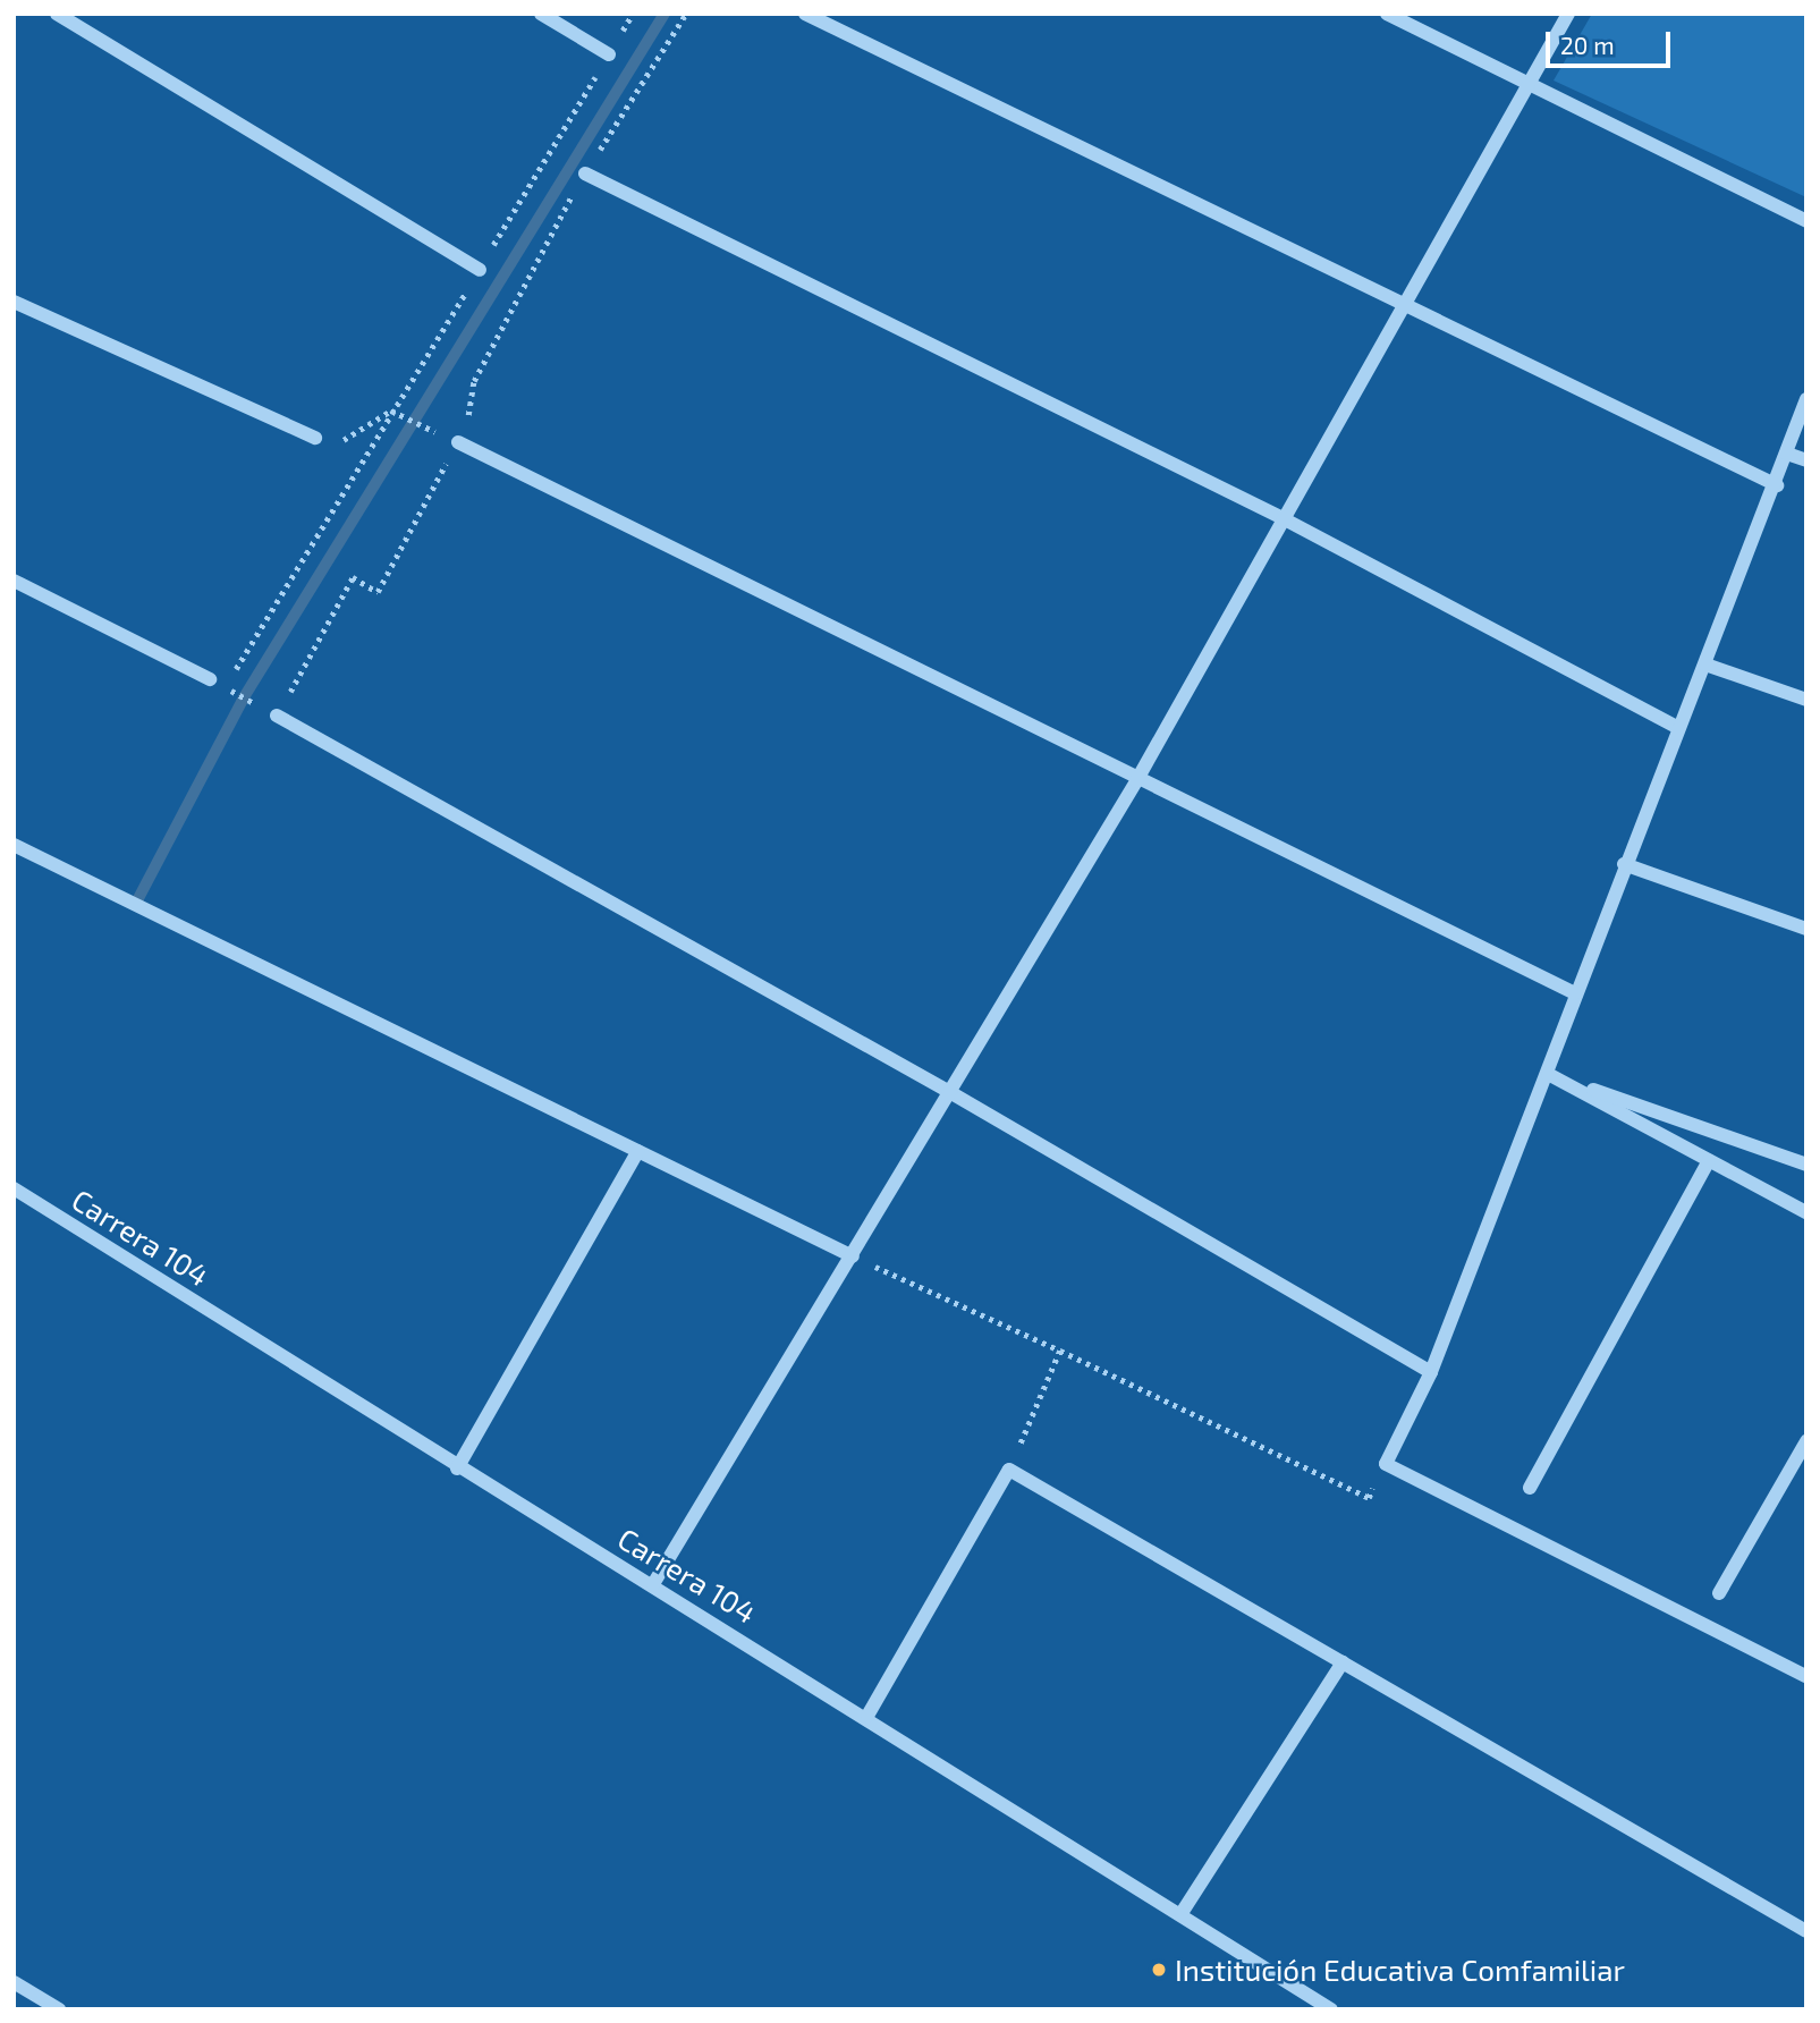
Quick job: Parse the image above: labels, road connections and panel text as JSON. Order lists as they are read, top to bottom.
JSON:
{
  "streets": {
    "street": ["Carrera 104"]
  },
  "places": ["Institución Educativa Comfamiliar"],
  "scale_bar": "20 m"
}
